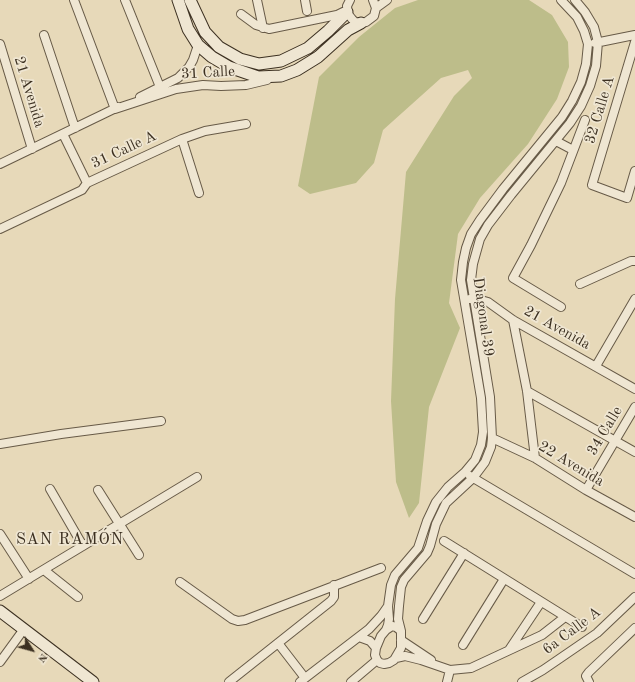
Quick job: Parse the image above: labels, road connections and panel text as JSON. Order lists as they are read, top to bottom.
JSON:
{
  "streets": {
    "street": [
      "31 Calle",
      "21 Avenida",
      "32 Calle A",
      "31 Calle A",
      "Diagonal 39",
      "34 Calle",
      "22 Avenida",
      "6a Calle A"
    ]
  },
  "crossings": [
    ["31 Calle", "21 Avenida"],
    ["21 Avenida", "Diagonal 39"],
    ["Diagonal 39", "22 Avenida"],
    ["34 Calle", "22 Avenida"]
  ],
  "districts": ["SAN RAMÓN"],
  "north": "bottom right"
}
